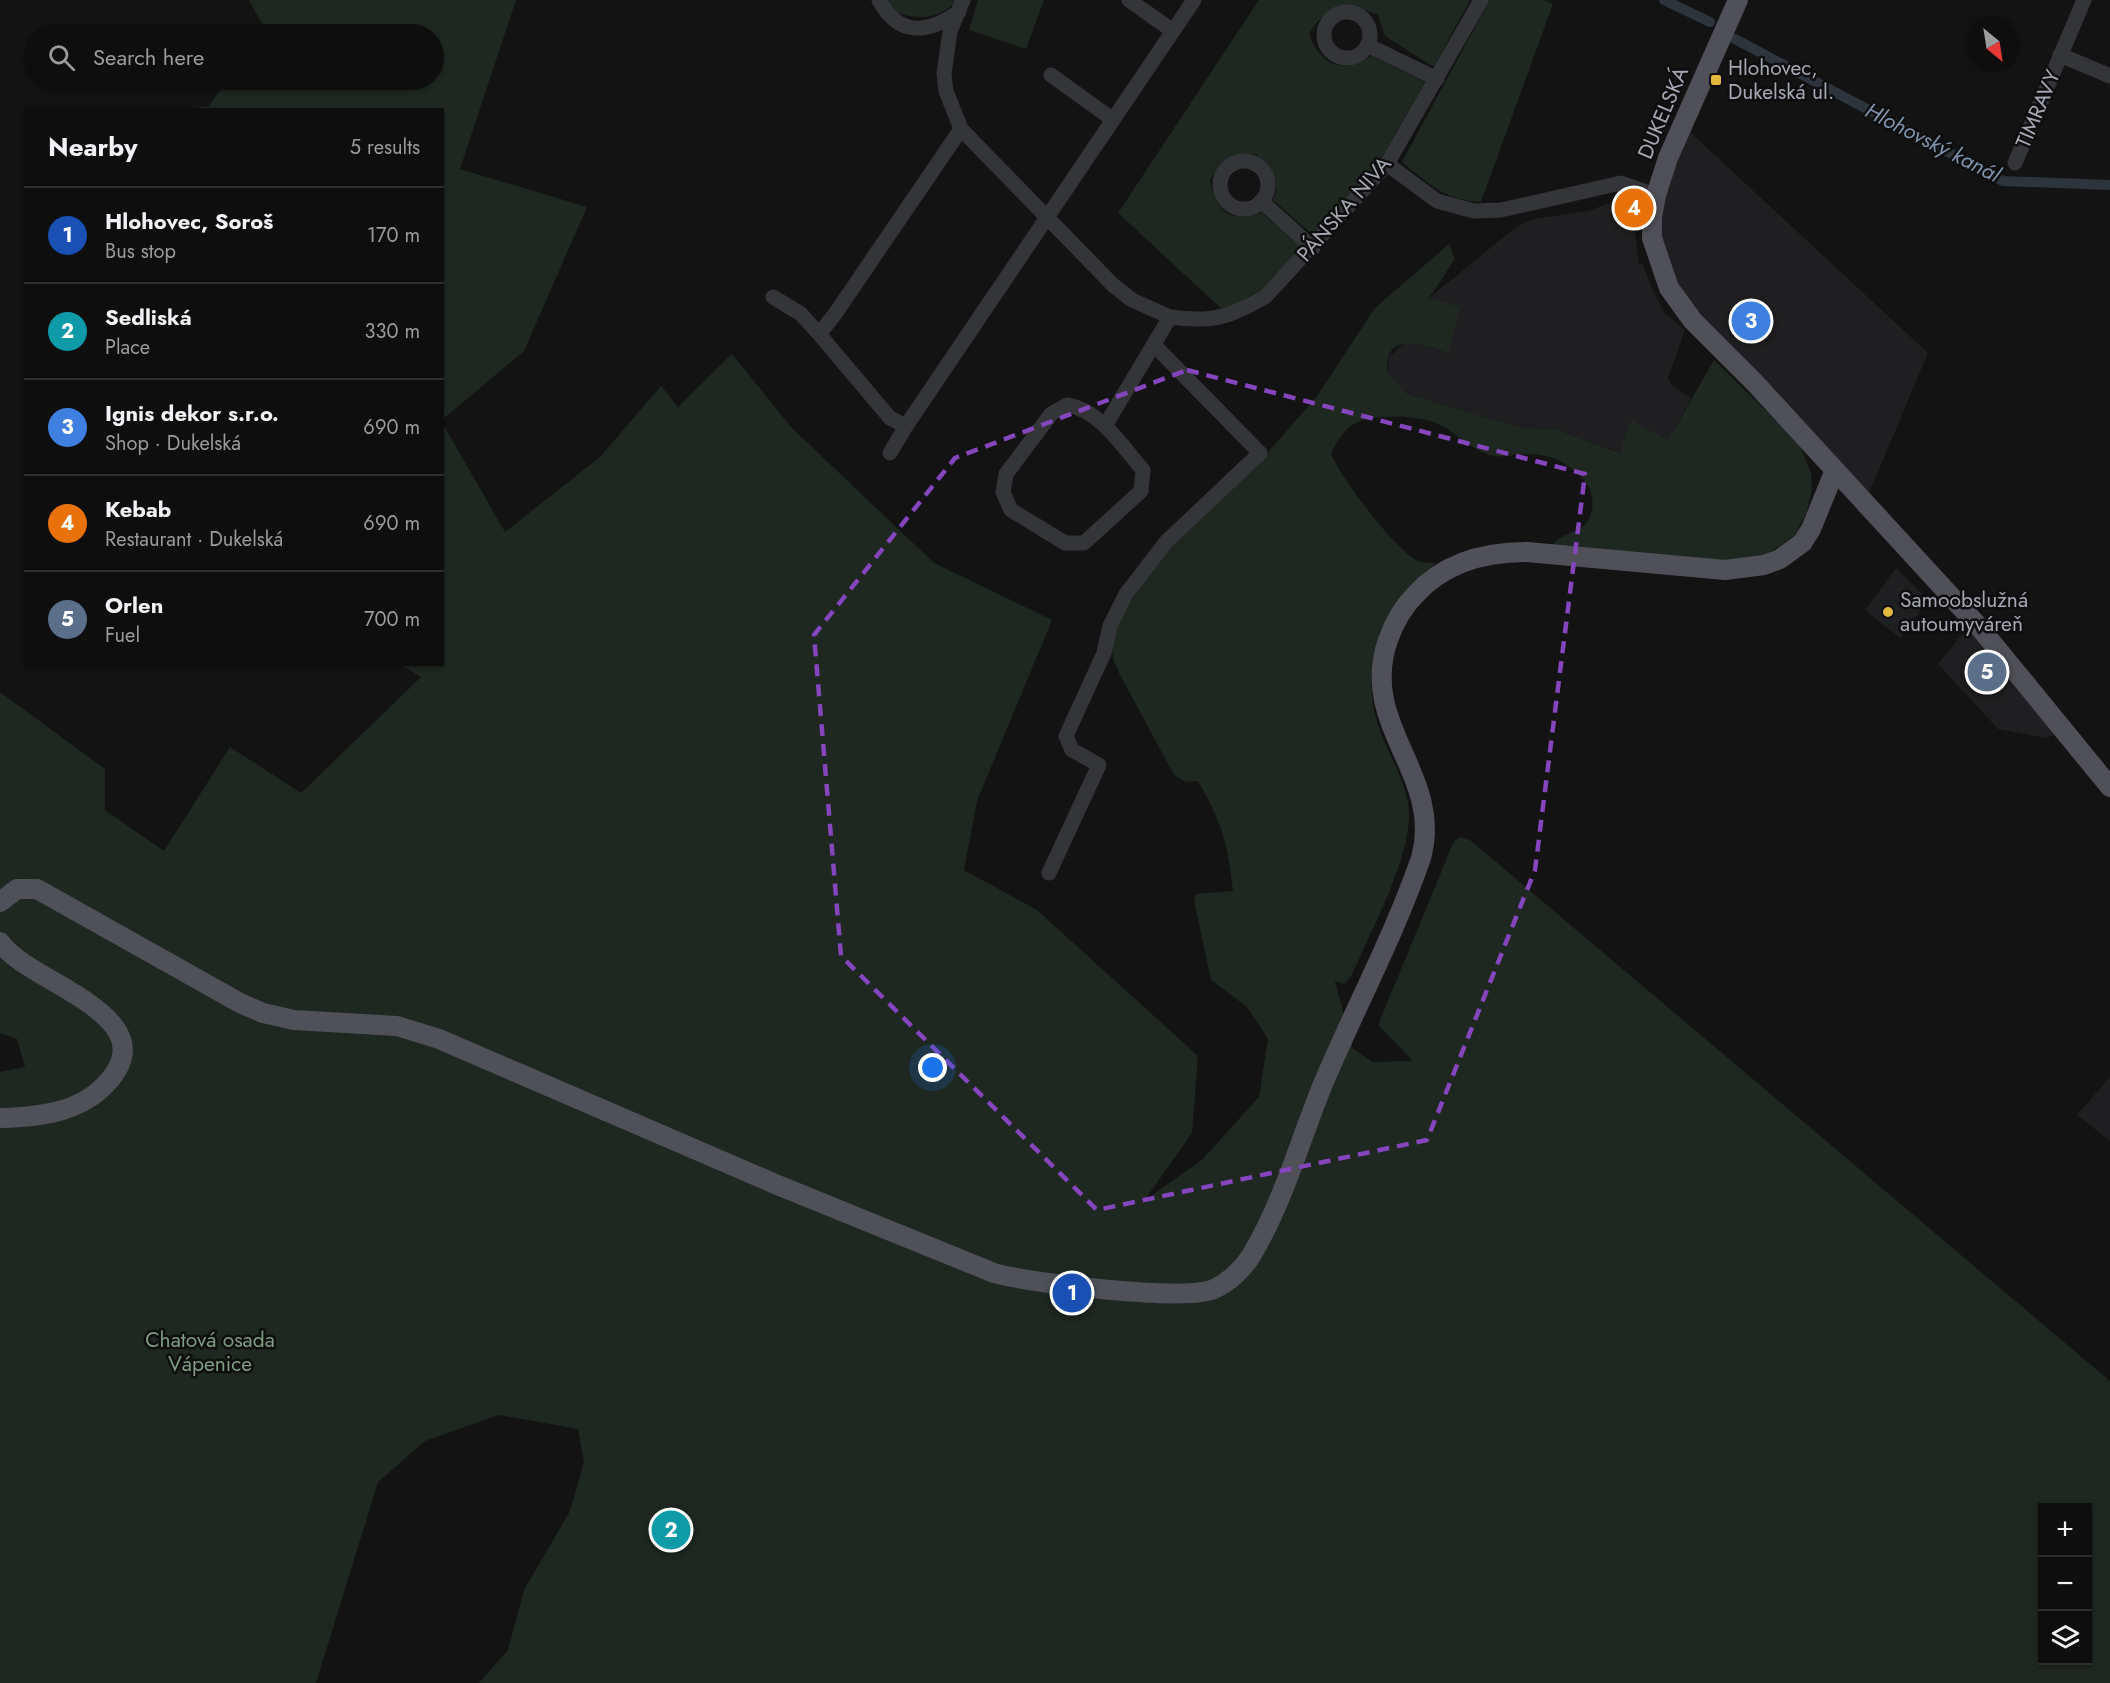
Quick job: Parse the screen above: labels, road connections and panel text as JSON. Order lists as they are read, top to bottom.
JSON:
{
  "streets": {
    "main road": ["DUKELSKÁ"],
    "street": ["TIMRAVY", "PÁNSKA NIVA"]
  },
  "water": ["Hlohovský kanál"],
  "parks": ["Chatová osada Vápenice"],
  "places": {
    "transit": ["Hlohovec, Dukelská ul."],
    "other": ["Samoobslužná autoumyváreň"]
  },
  "north": "bottom right",
  "page": {
    "search": "Search here",
    "heading": ["Nearby", "5 results"],
    "pins": [
      "4",
      "3",
      "5",
      "1",
      "2"
    ],
    "list": [
      {
        "mark": "1",
        "name": "Hlohovec, Soroš",
        "note": "Bus stop",
        "value": "170 m"
      },
      {
        "mark": "2",
        "name": "Sedliská",
        "note": "Place",
        "value": "330 m"
      },
      {
        "mark": "3",
        "name": "Ignis dekor s.r.o.",
        "note": "Shop · Dukelská",
        "value": "690 m"
      },
      {
        "mark": "4",
        "name": "Kebab",
        "note": "Restaurant · Dukelská",
        "value": "690 m"
      },
      {
        "mark": "5",
        "name": "Orlen",
        "note": "Fuel",
        "value": "700 m"
      }
    ],
    "map_buttons": ["+", "−"]
  }
}
